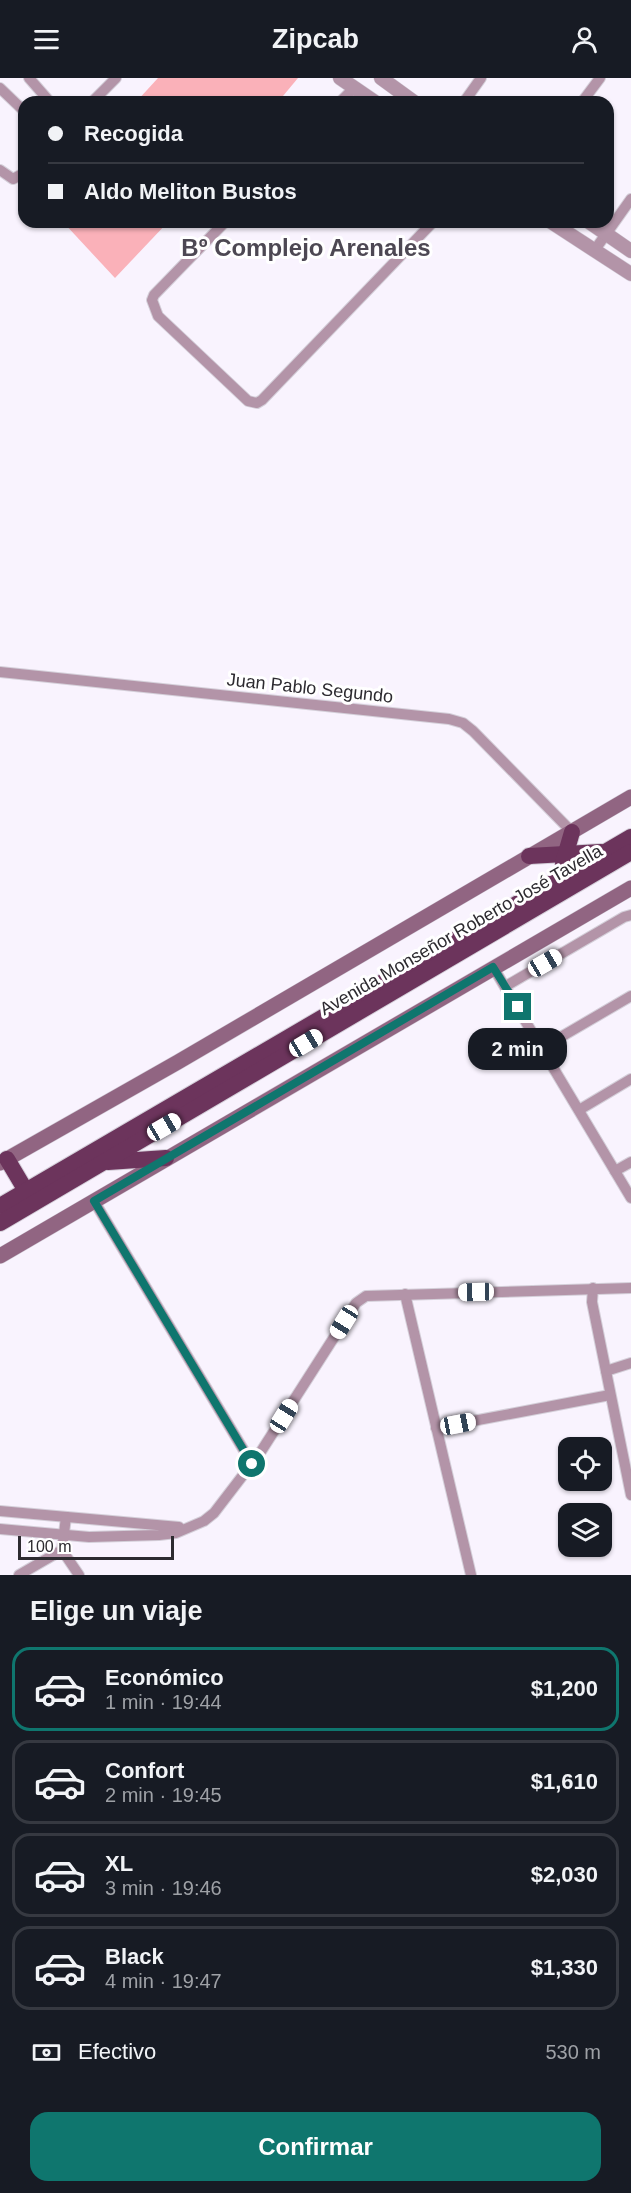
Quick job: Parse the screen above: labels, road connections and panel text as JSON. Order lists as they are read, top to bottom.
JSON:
{
  "streets": {
    "highway": ["Avenida Monseñor Roberto José Tavella"],
    "street": ["Juan Pablo Segundo"]
  },
  "districts": ["Bº Complejo Arenales"],
  "scale_bar": "100 m",
  "page": {
    "header": "Zipcab",
    "banner": ["Recogida", "Aldo Meliton Bustos"],
    "bubble": "2 min",
    "scale": "100 m",
    "heading": "Elige un viaje",
    "list": [
      {
        "name": "Económico",
        "note": "1 min · 19:44",
        "value": "$1,200"
      },
      {
        "name": "Confort",
        "note": "2 min · 19:45",
        "value": "$1,610"
      },
      {
        "name": "XL",
        "note": "3 min · 19:46",
        "value": "$2,030"
      },
      {
        "name": "Black",
        "note": "4 min · 19:47",
        "value": "$1,330"
      }
    ],
    "pay": ["Efectivo", "530 m"],
    "buttons": "Confirmar"
  }
}
